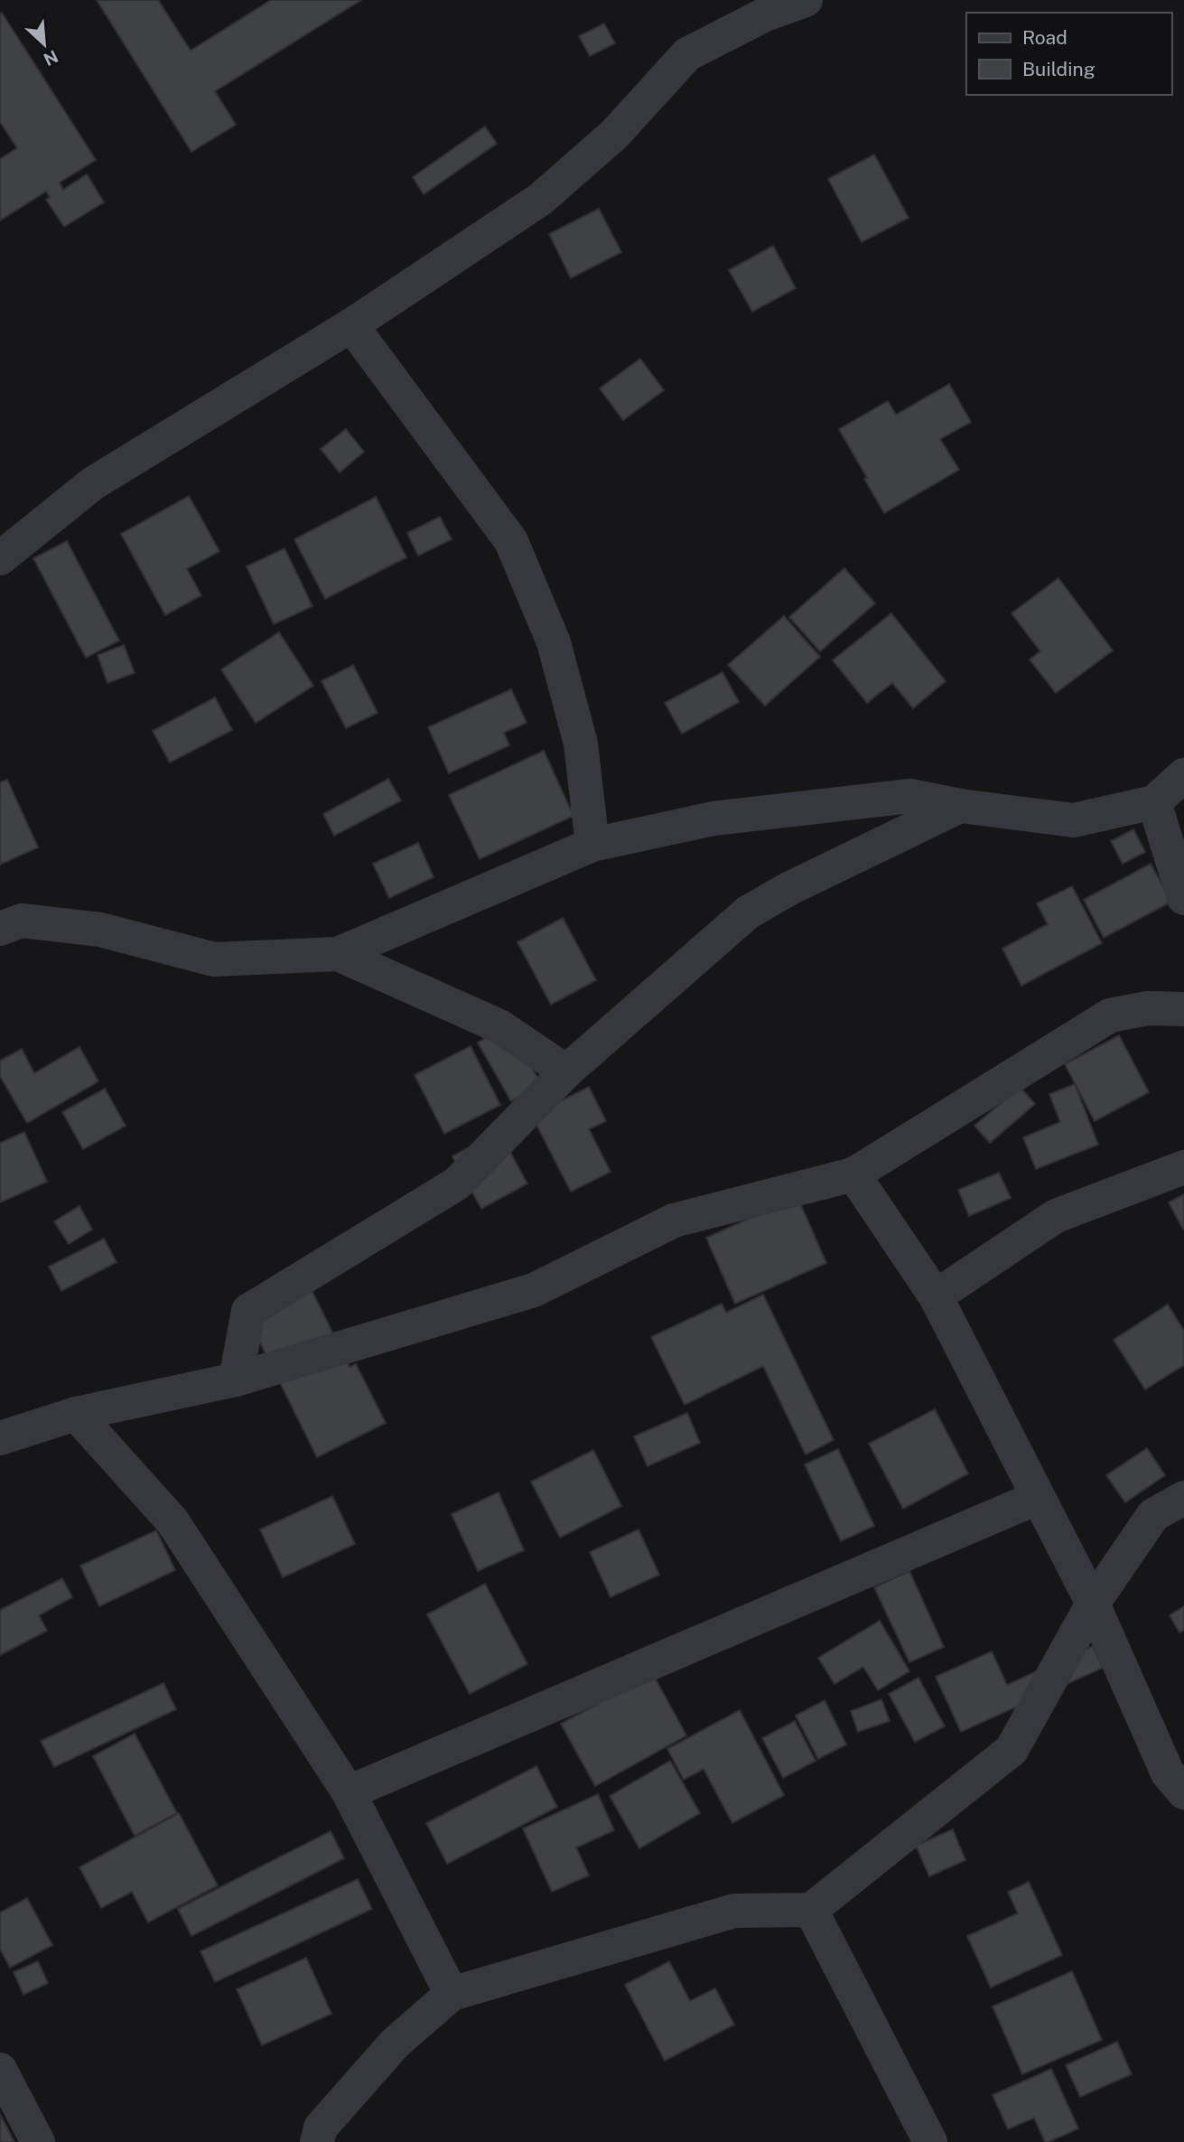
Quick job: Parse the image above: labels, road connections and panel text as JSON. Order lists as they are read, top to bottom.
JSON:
{
  "legend": ["Road", "Building"],
  "north": "bottom right"
}
